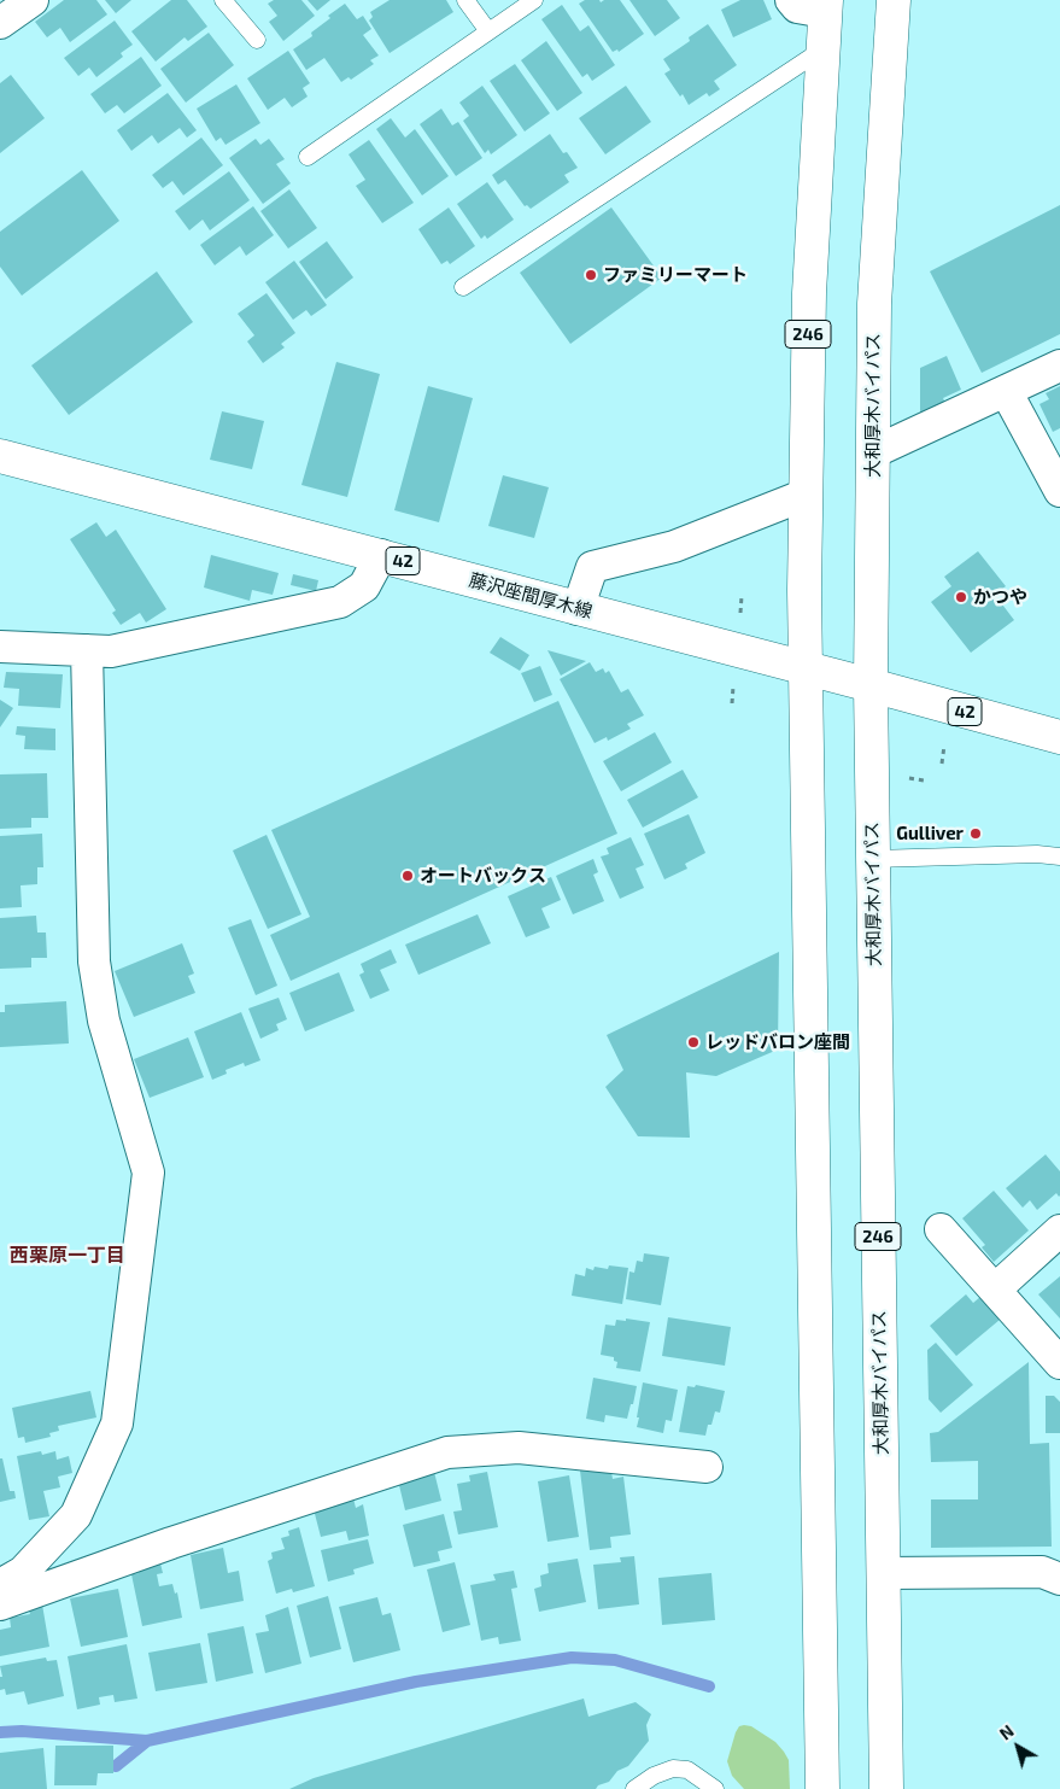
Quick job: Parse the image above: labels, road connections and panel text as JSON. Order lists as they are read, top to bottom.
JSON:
{
  "streets": {
    "main road": [
      "246",
      "大和厚木バイパス",
      "42",
      "藤沢座間厚木線"
    ]
  },
  "crossings": [
    ["246", "藤沢座間厚木線"],
    ["大和厚木バイパス", "藤沢座間厚木線"]
  ],
  "districts": ["西栗原一丁目"],
  "places": [
    "ファミリーマート",
    "かつや",
    "Gulliver",
    "オートバックス",
    "レッドバロン座間"
  ],
  "north": "top left"
}
